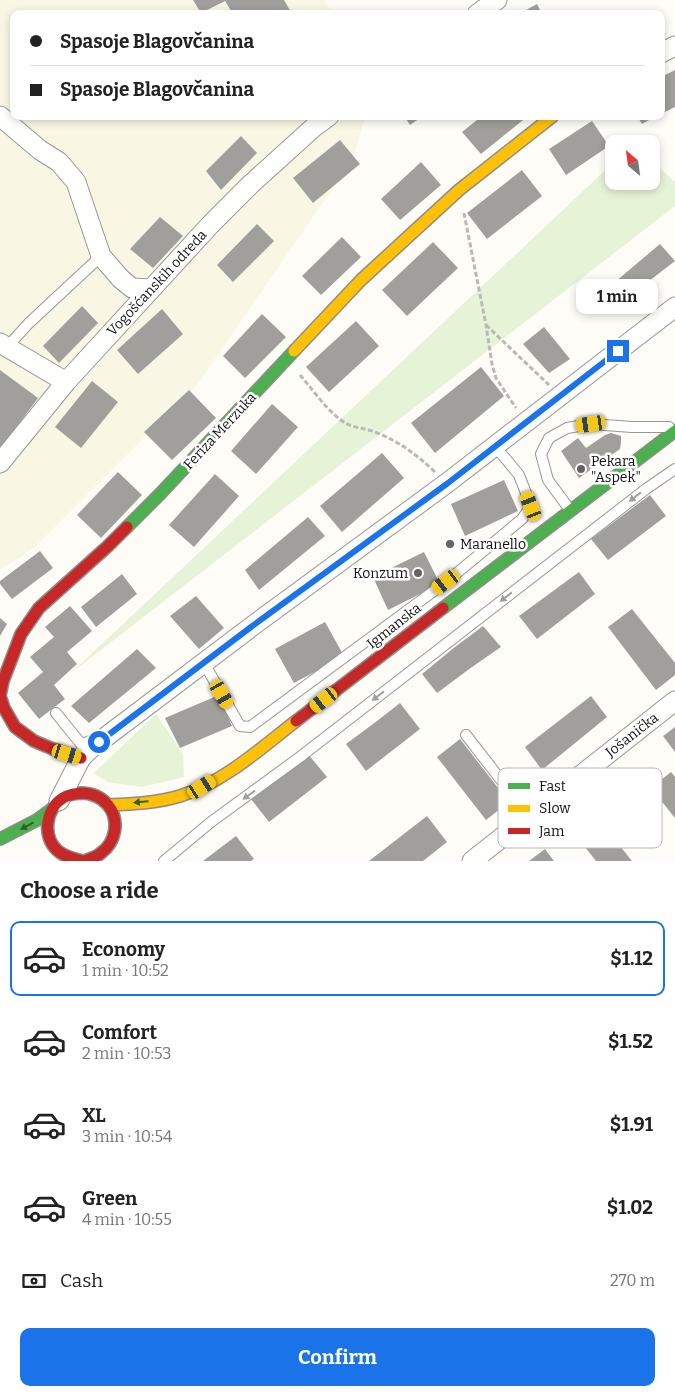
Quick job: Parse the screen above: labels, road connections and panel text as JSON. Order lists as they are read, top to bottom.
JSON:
{
  "streets": {
    "main road": ["Feriza Merzuka", "Igmanska"],
    "street": ["Vogošćanskih odreda", "Jošanička"]
  },
  "places": ["Pekara \"Aspek\"", "Maranello", "Konzum"],
  "legend": ["Fast", "Slow", "Jam"],
  "north": "top left",
  "page": {
    "banner": ["Spasoje Blagovčanina", "Spasoje Blagovčanina"],
    "bubble": "1 min",
    "heading": "Choose a ride",
    "list": [
      {
        "name": "Economy",
        "note": "1 min · 10:52",
        "value": "$1.12"
      },
      {
        "name": "Comfort",
        "note": "2 min · 10:53",
        "value": "$1.52"
      },
      {
        "name": "XL",
        "note": "3 min · 10:54",
        "value": "$1.91"
      },
      {
        "name": "Green",
        "note": "4 min · 10:55",
        "value": "$1.02"
      }
    ],
    "pay": ["Cash", "270 m"],
    "buttons": "Confirm"
  }
}
